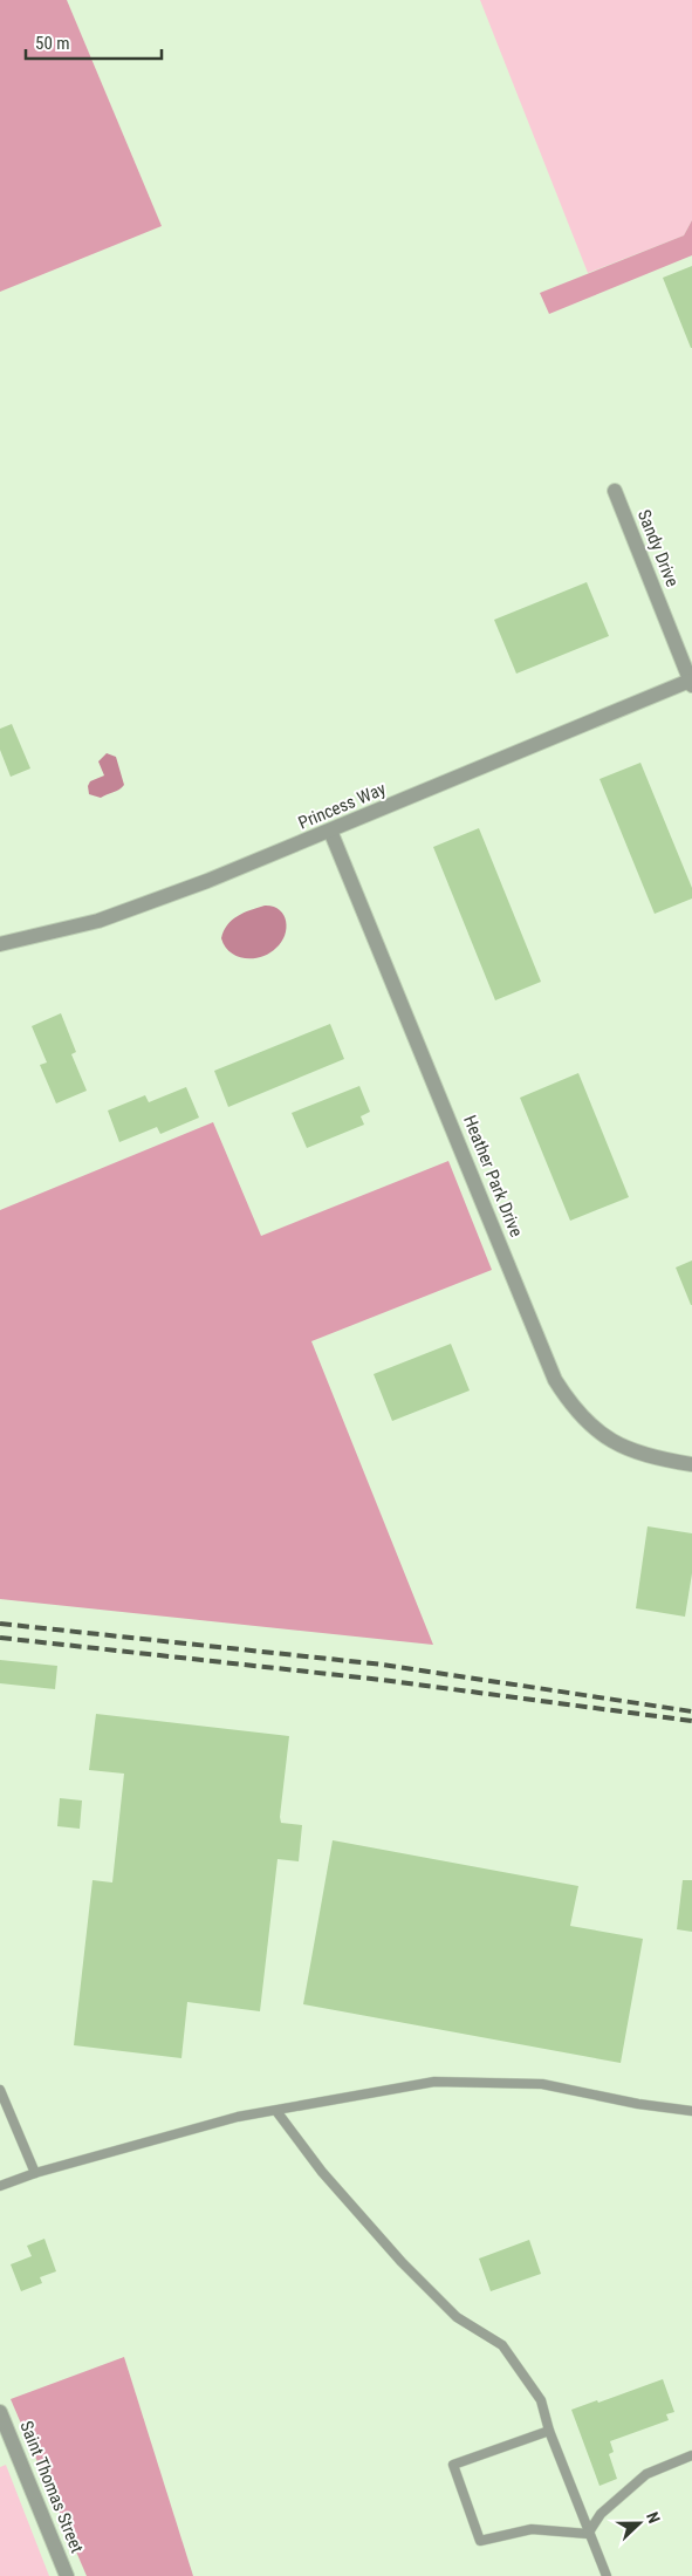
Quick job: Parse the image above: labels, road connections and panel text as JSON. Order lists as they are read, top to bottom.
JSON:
{
  "streets": {
    "street": [
      "Sandy Drive",
      "Princess Way",
      "Heather Park Drive",
      "Saint Thomas Street"
    ]
  },
  "crossings": [
    ["Sandy Drive", "Princess Way"],
    ["Princess Way", "Heather Park Drive"]
  ],
  "scale_bar": "50 m",
  "north": "right"
}
